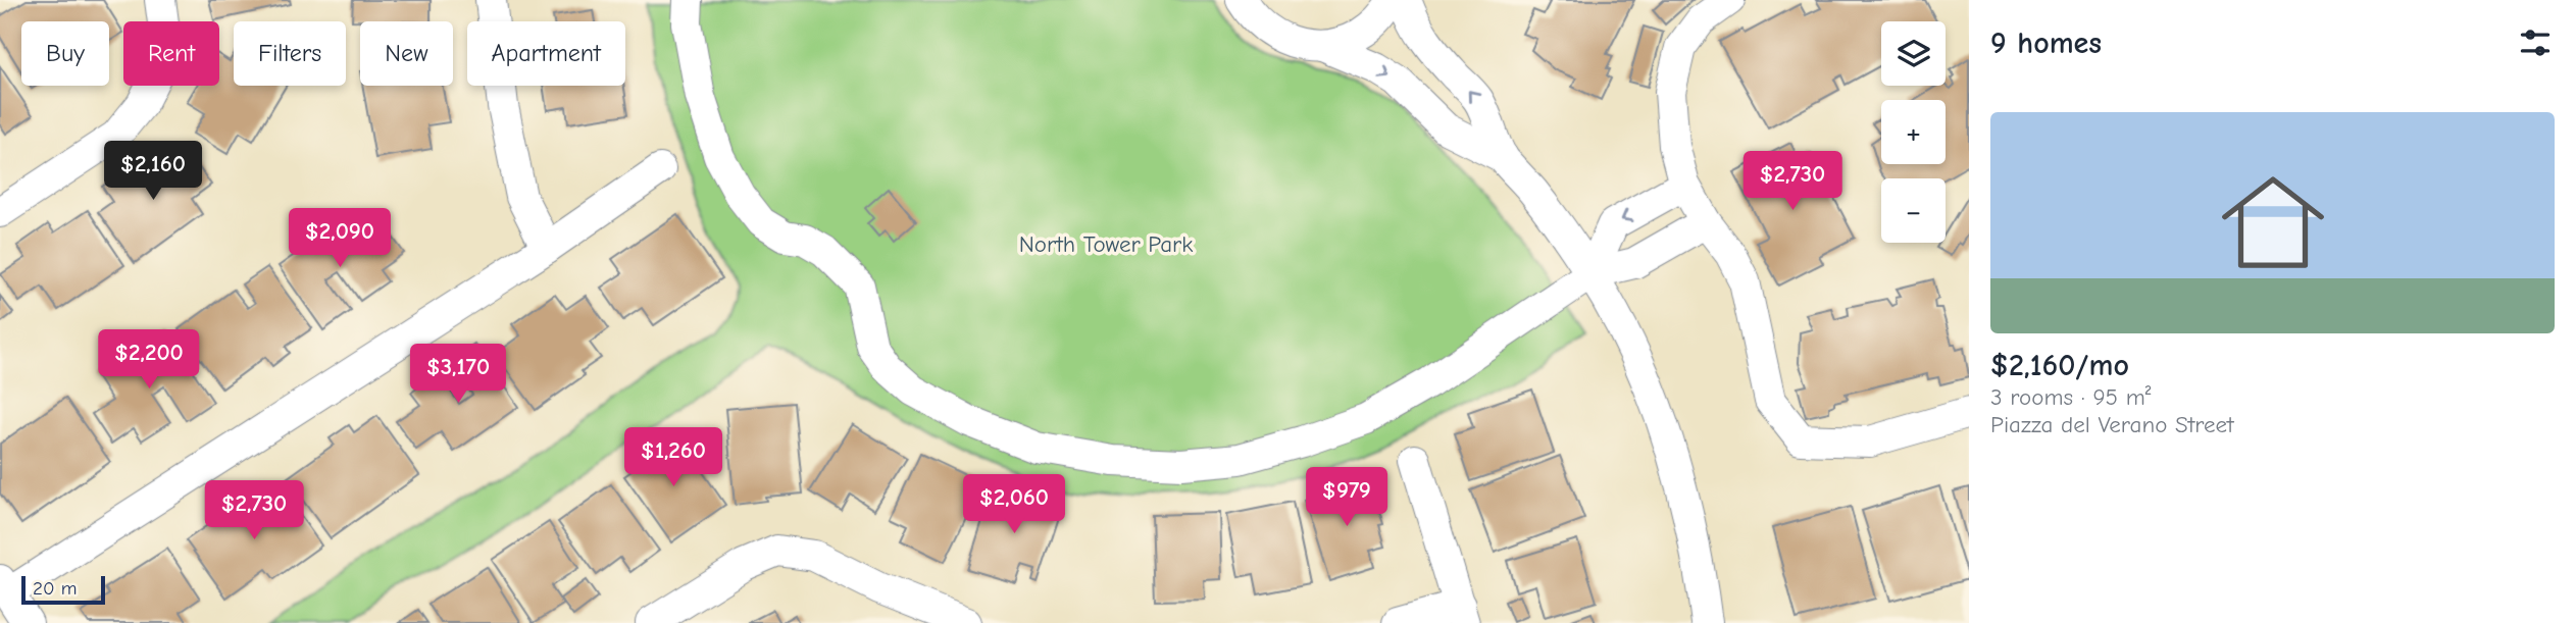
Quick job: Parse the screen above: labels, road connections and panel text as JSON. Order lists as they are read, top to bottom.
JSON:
{
  "parks": ["North Tower Park"],
  "scale_bar": "20 m",
  "page": {
    "heading": "9 homes",
    "map_buttons": ["+", "−"],
    "chip": [
      "Buy",
      "Rent",
      "Filters",
      "New",
      "Apartment"
    ],
    "list": [
      {
        "name": "$2,160/mo",
        "note": "3 rooms · 95 m² · Piazza del Verano Street"
      }
    ],
    "price": [
      "$2,160",
      "$2,730",
      "$2,090",
      "$2,200",
      "$3,170",
      "$1,260",
      "$979",
      "$2,060",
      "$2,730"
    ],
    "scale": "20 m"
  }
}
